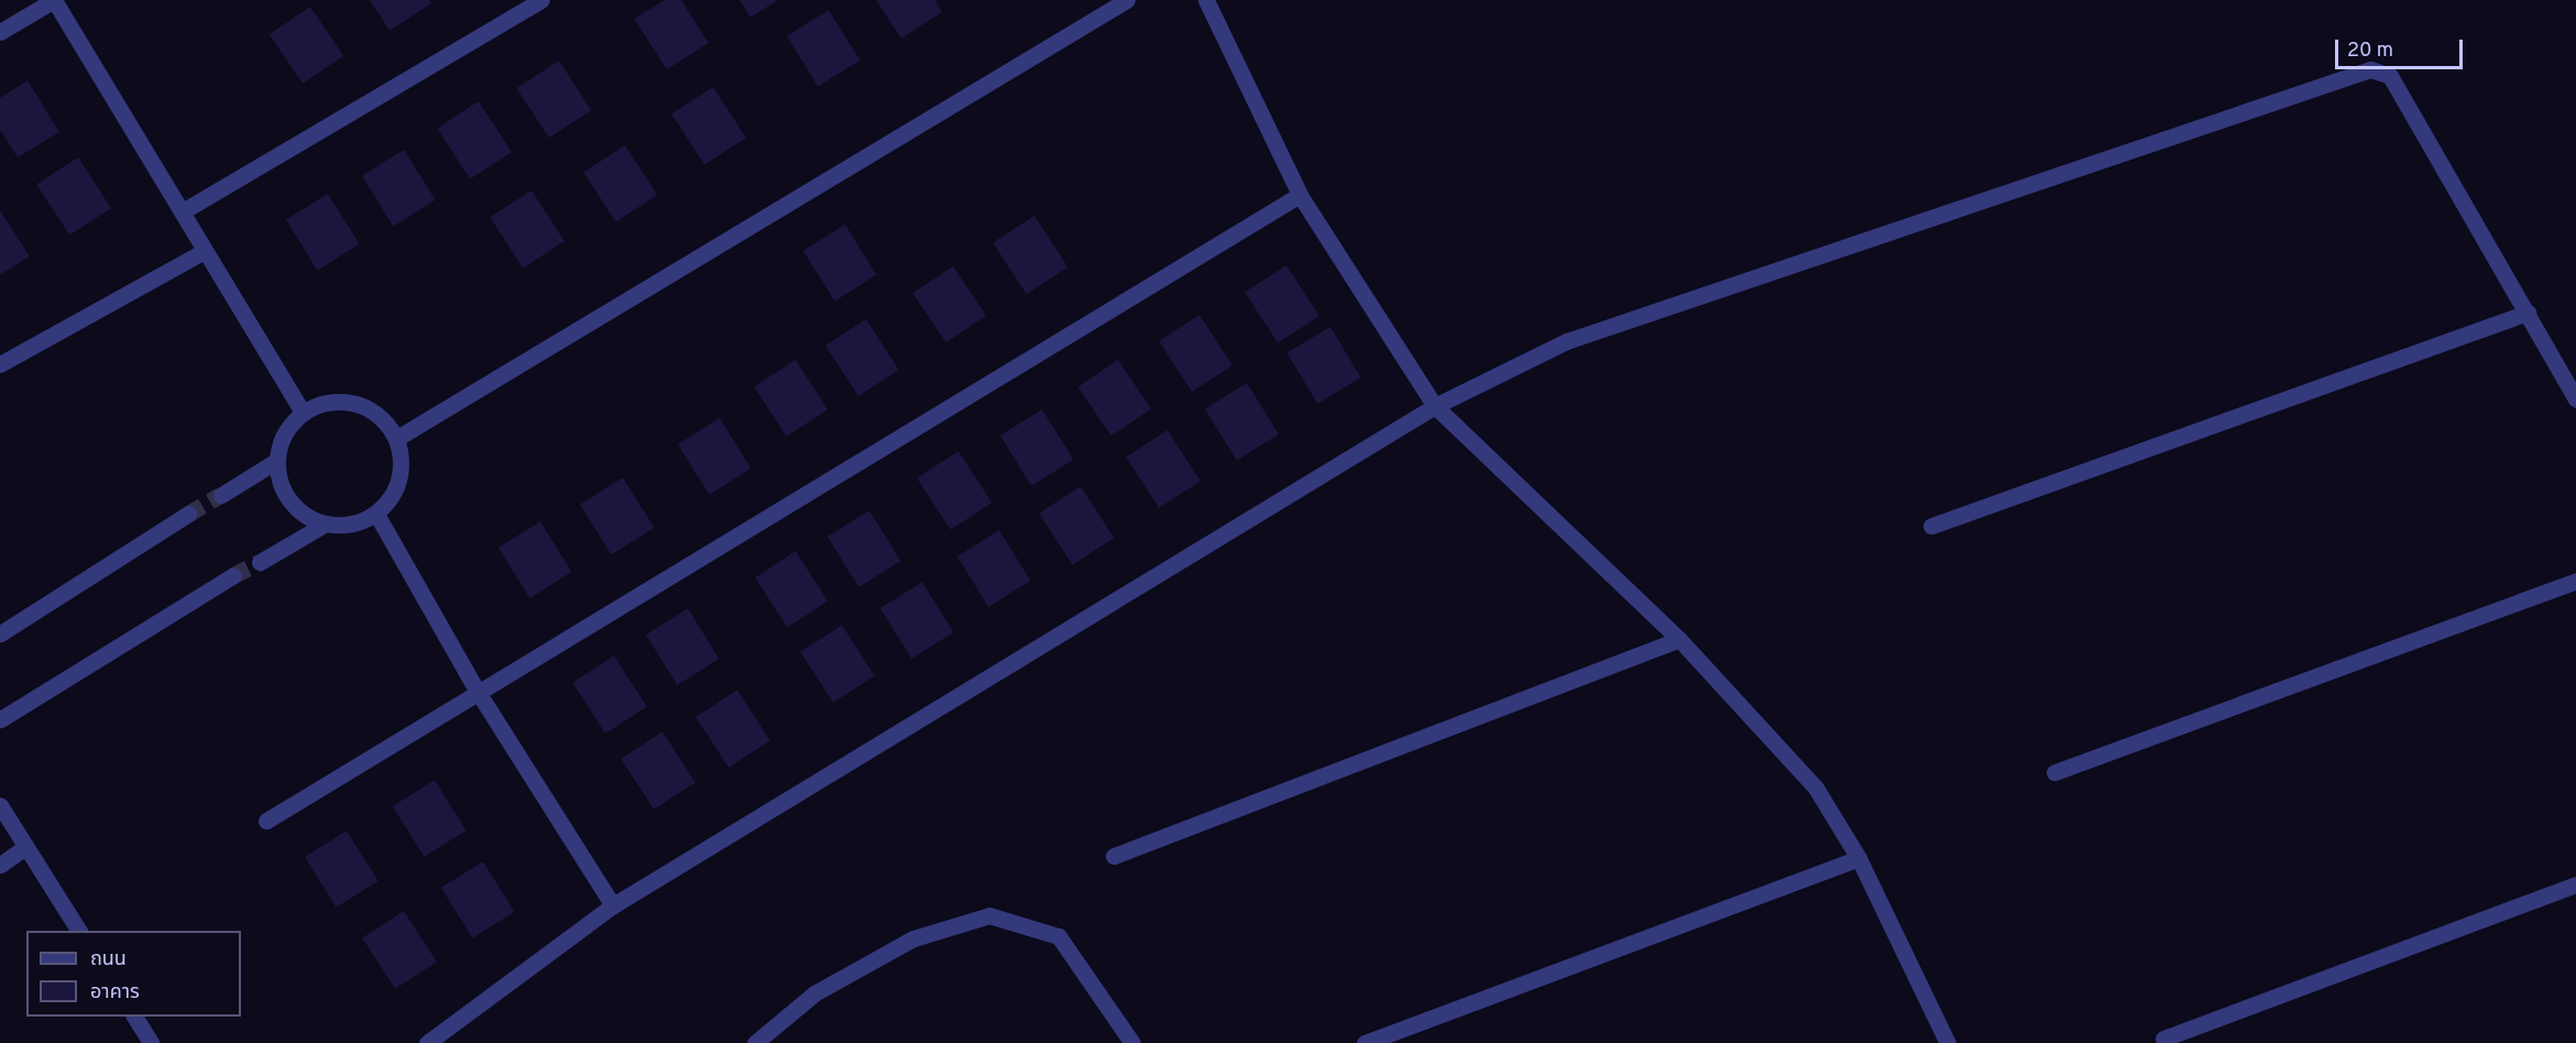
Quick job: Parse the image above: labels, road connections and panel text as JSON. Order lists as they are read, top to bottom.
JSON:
{
  "legend": ["ถนน", "อาคาร"],
  "scale_bar": "20 m"
}
